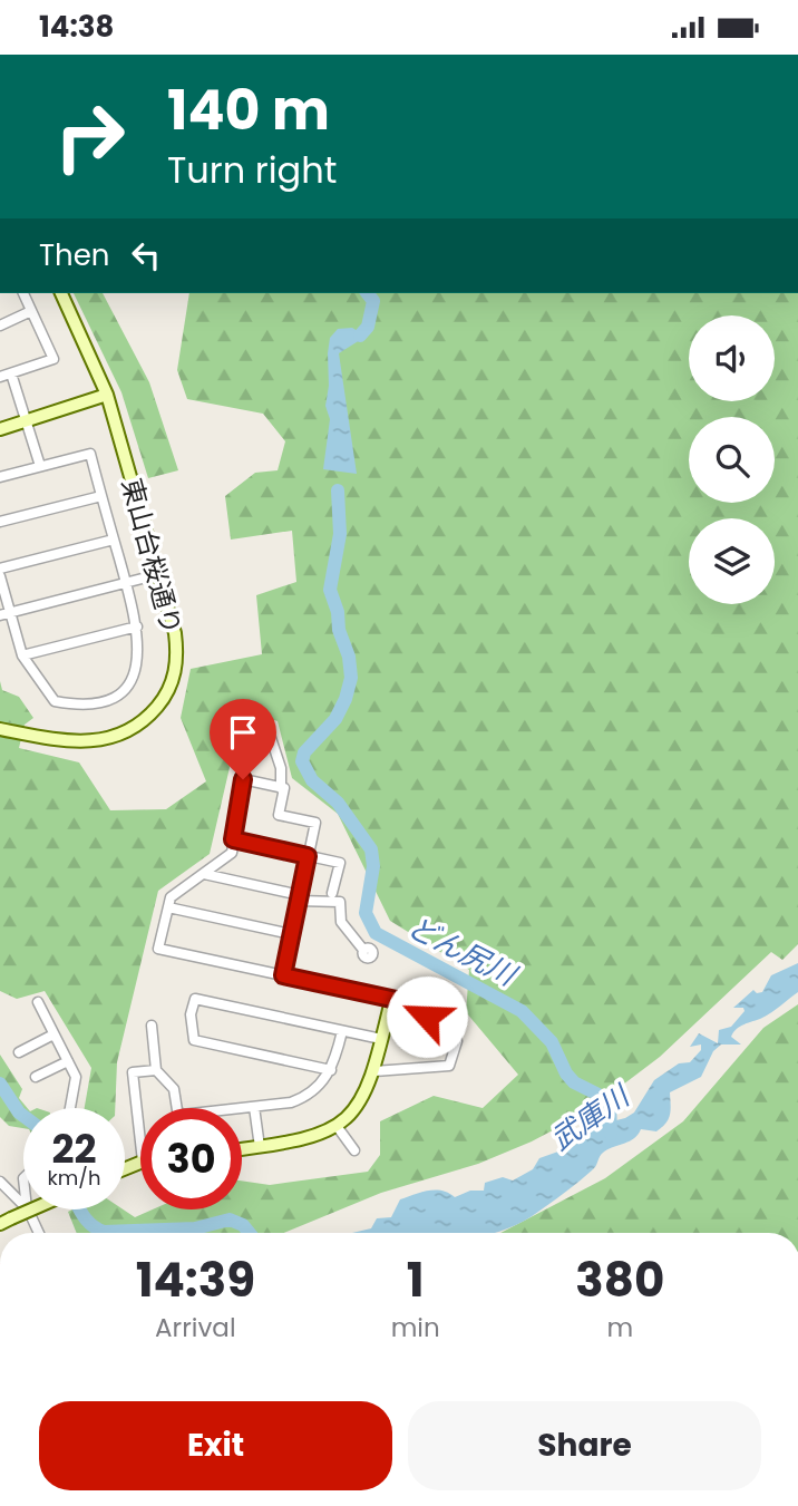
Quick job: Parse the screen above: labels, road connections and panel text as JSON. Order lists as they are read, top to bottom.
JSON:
{
  "streets": {
    "street": ["東山台桜通り"]
  },
  "water": ["どん尻川", "武庫川"],
  "page": {
    "status": "14:38",
    "turn": ["140 m", "Turn right"],
    "then": "Then",
    "speed": "22 km/h",
    "limit": "30",
    "eta": [
      "14:39",
      "Arrival",
      "1",
      "min",
      "380",
      "m"
    ],
    "buttons": ["Exit", "Share"]
  }
}
